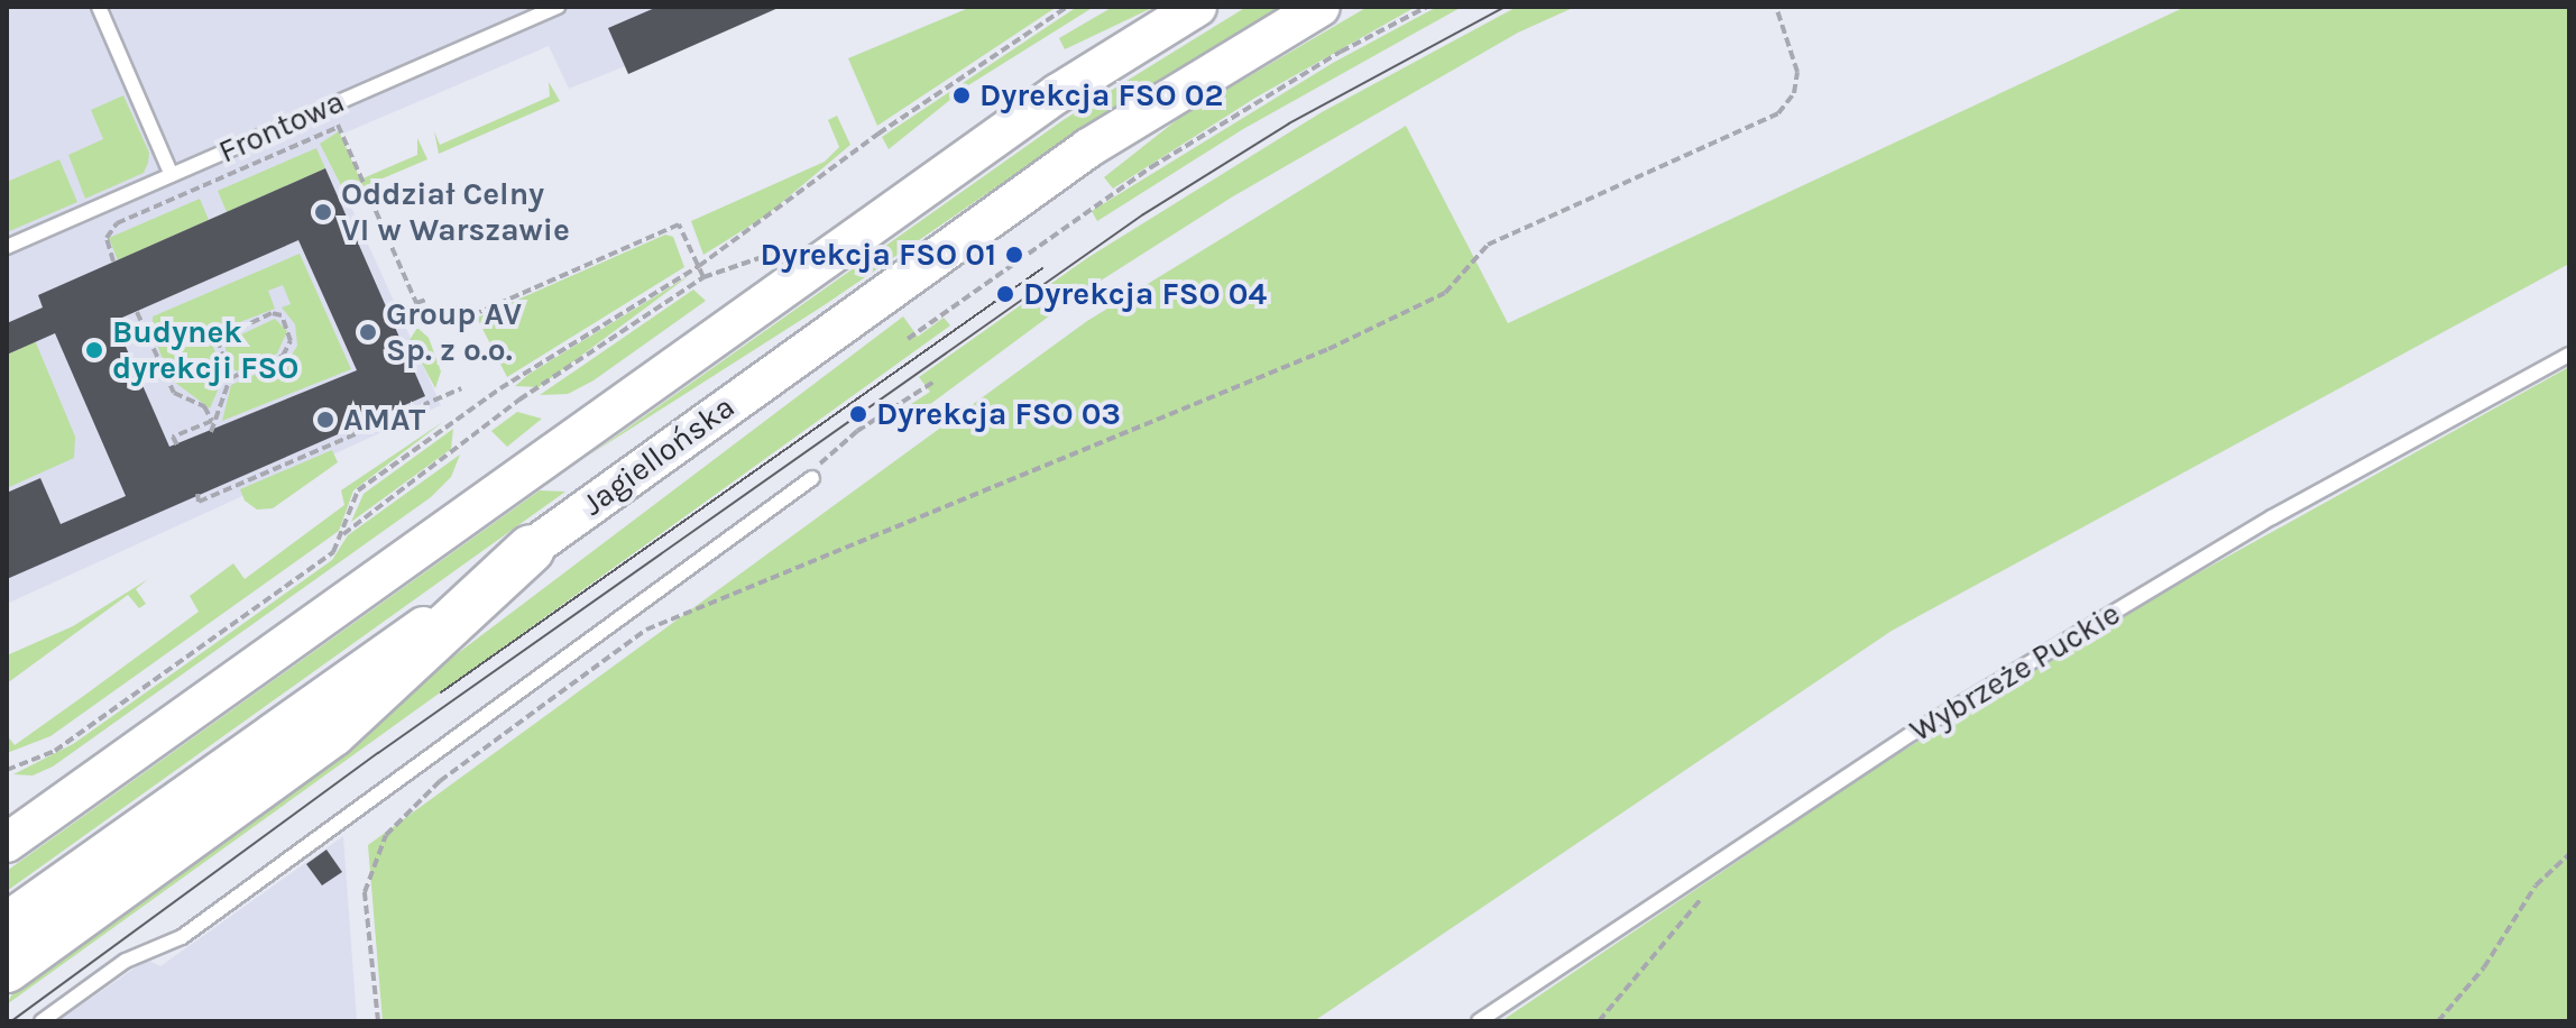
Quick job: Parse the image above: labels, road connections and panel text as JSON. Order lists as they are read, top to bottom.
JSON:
{
  "streets": {
    "main road": ["Jagiellońska"],
    "lane": ["Frontowa", "Wybrzeże Puckie"]
  },
  "places": [
    "Dyrekcja FSO 02",
    "Oddział Celny VI w Warszawie",
    "Dyrekcja FSO 01",
    "Dyrekcja FSO 04",
    "Group AV Sp. z o.o.",
    "Budynek dyrekcji FSO",
    "Dyrekcja FSO 03",
    "AMAT"
  ]
}
